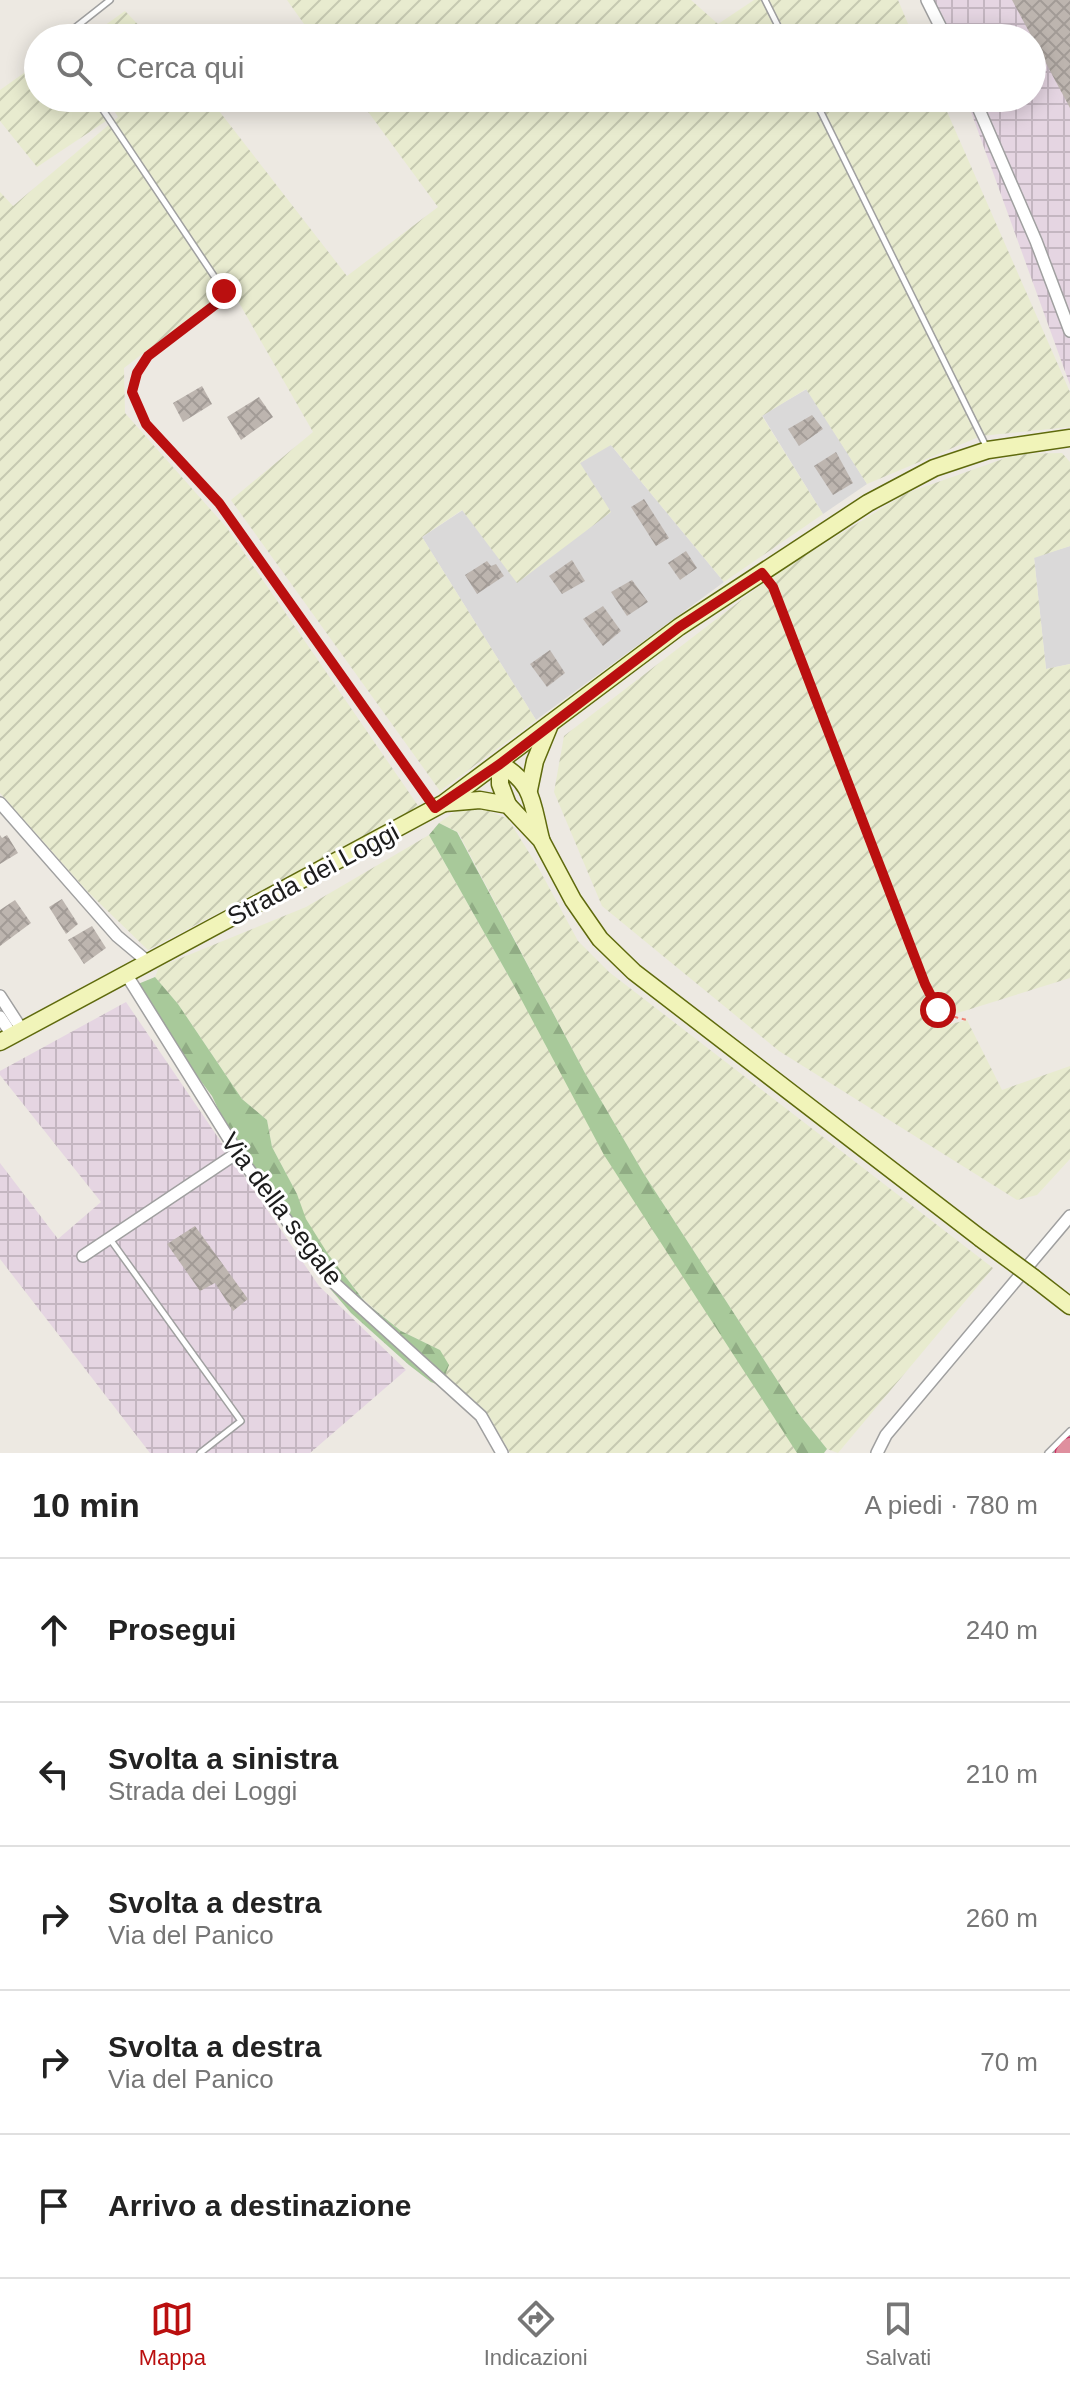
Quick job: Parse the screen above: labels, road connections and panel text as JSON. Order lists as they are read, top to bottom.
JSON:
{
  "streets": {
    "street": ["Strada dei Loggi", "Via della segale"]
  },
  "crossings": [
    ["Strada dei Loggi", "Via della segale"]
  ],
  "page": {
    "search": "Cerca qui",
    "heading": ["10 min", "A piedi · 780 m"],
    "list": [
      ["Prosegui", "240 m"],
      ["Svolta a sinistra", "Strada dei Loggi", "210 m"],
      ["Svolta a destra", "Via del Panico", "260 m"],
      ["Svolta a destra", "Via del Panico", "70 m"],
      "Arrivo a destinazione"
    ],
    "nav": ["Mappa", "Indicazioni", "Salvati"]
  }
}
